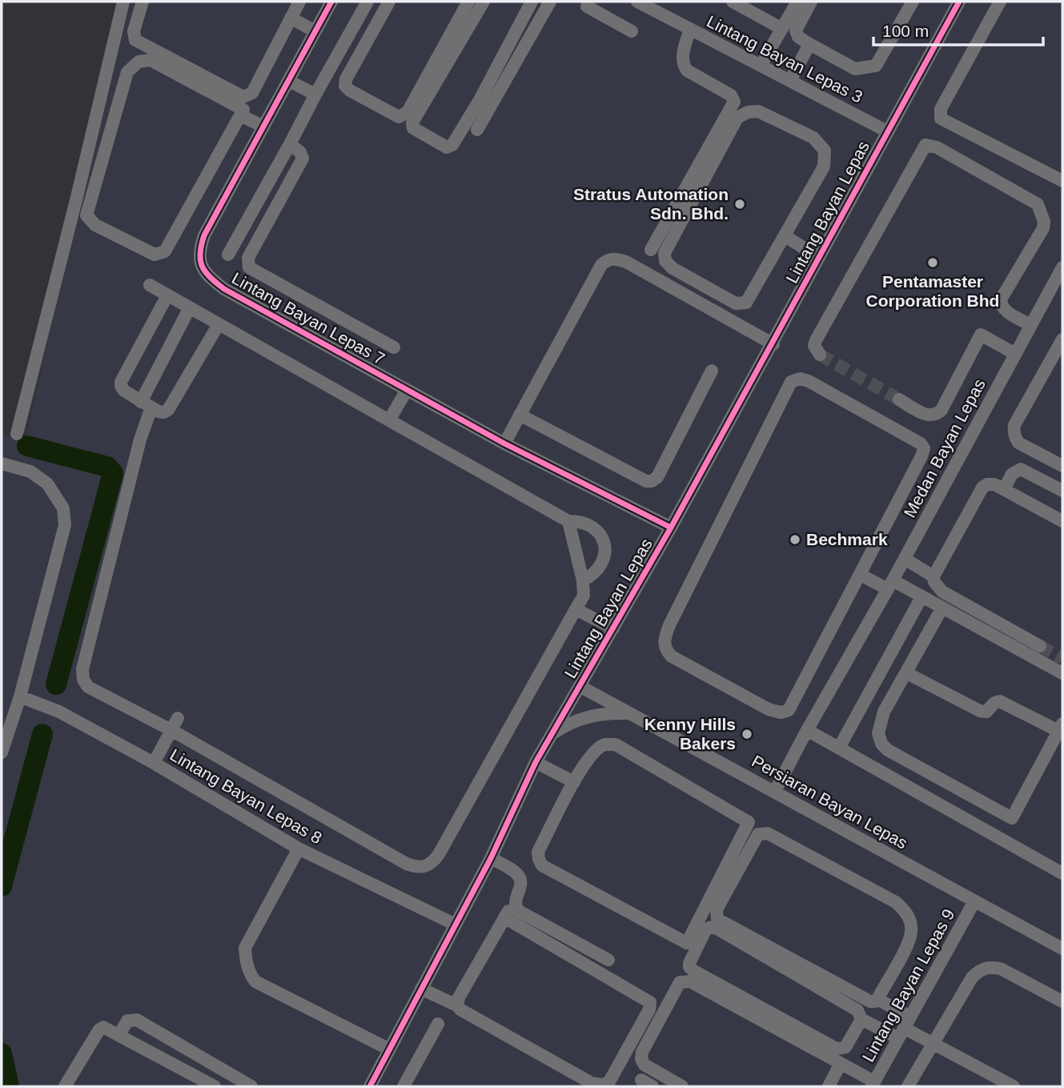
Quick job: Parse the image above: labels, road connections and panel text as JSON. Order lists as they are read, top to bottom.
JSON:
{
  "streets": {
    "street": [
      "Lintang Bayan Lepas 3",
      "Lintang Bayan Lepas",
      "Lintang Bayan Lepas 7",
      "Medan Bayan Lepas",
      "Lintang Bayan Lepas 8",
      "Persiaran Bayan Lepas",
      "Lintang Bayan Lepas 9"
    ]
  },
  "crossings": [
    ["Lintang Bayan Lepas 3", "Lintang Bayan Lepas"],
    ["Lintang Bayan Lepas", "Lintang Bayan Lepas 7"],
    ["Lintang Bayan Lepas", "Lintang Bayan Lepas 8"],
    ["Lintang Bayan Lepas", "Persiaran Bayan Lepas"],
    ["Medan Bayan Lepas", "Persiaran Bayan Lepas"],
    ["Persiaran Bayan Lepas", "Lintang Bayan Lepas 9"]
  ],
  "places": [
    "Stratus Automation Sdn. Bhd.",
    "Pentamaster Corporation Bhd",
    "Bechmark",
    "Kenny Hills Bakers"
  ],
  "scale_bar": "100 m"
}
